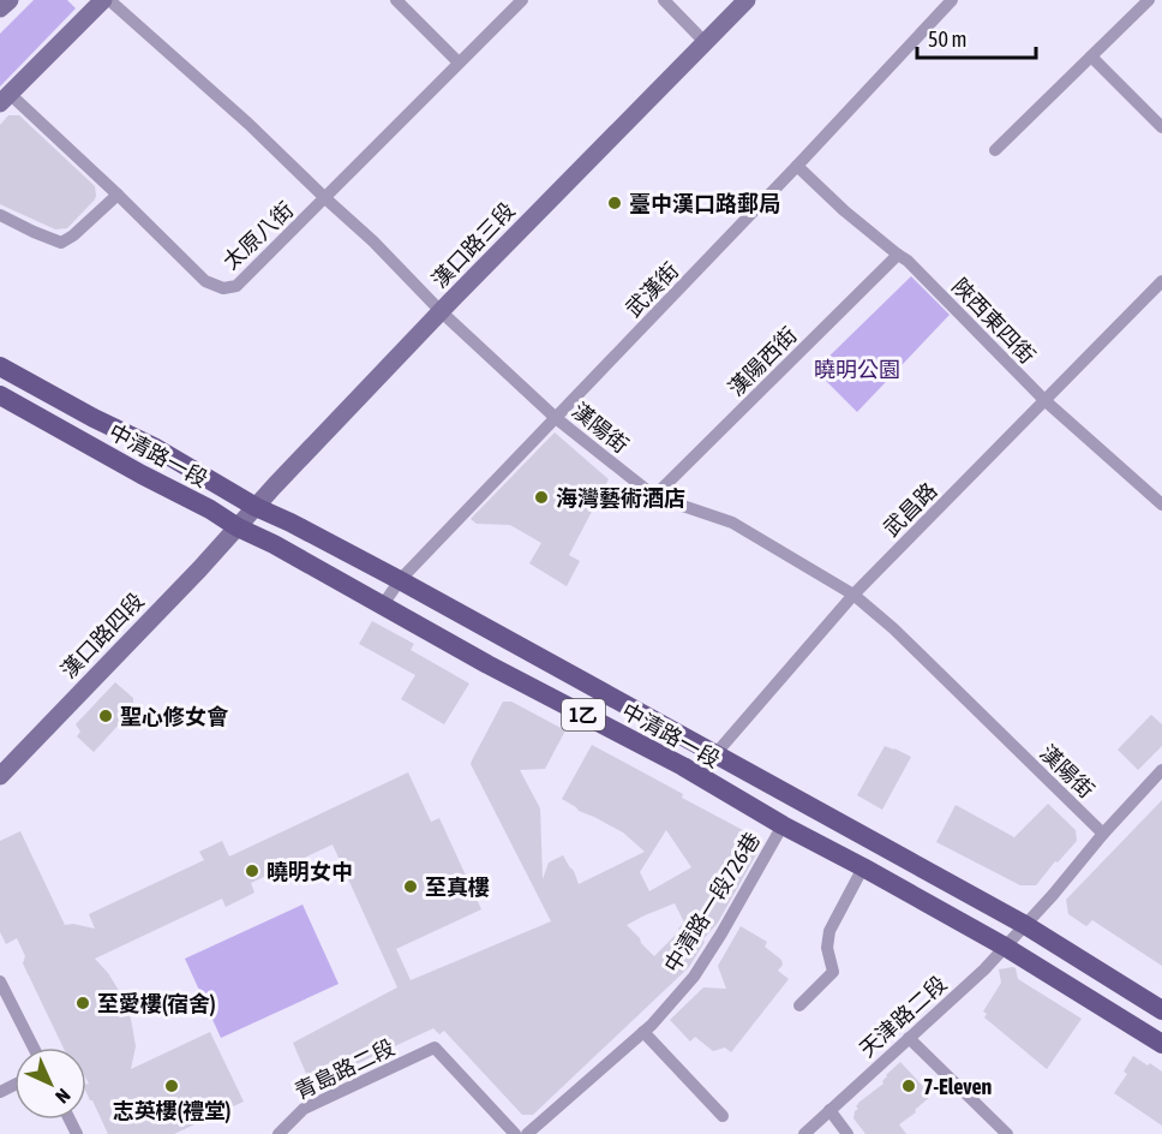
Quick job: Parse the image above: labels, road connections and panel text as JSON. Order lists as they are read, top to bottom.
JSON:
{
  "streets": {
    "main road": ["中清路一段", "1乙"],
    "street": [
      "太原八街",
      "漢口路三段",
      "武漢街",
      "陜西東四街",
      "漢陽西街",
      "漢陽街",
      "武昌路",
      "漢口路四段",
      "中清路一段726巷",
      "天津路二段",
      "青島路二段"
    ]
  },
  "crossings": [
    ["太原八街", "漢陽街"],
    ["漢口路三段", "漢陽街"],
    ["漢口路三段", "中清路一段"],
    ["漢口路三段", "漢口路四段"],
    ["武漢街", "陜西東四街"],
    ["武漢街", "漢陽街"],
    ["武漢街", "中清路一段"],
    ["陜西東四街", "漢陽西街"],
    ["陜西東四街", "武昌路"],
    ["漢陽西街", "漢陽街"],
    ["漢陽街", "武昌路"],
    ["漢陽街", "天津路二段"],
    ["中清路一段", "武昌路"],
    ["中清路一段", "漢口路四段"],
    ["中清路一段", "中清路一段726巷"],
    ["中清路一段", "天津路二段"]
  ],
  "parks": ["曉明公園"],
  "places": [
    "臺中漢口路郵局",
    "海灣藝術酒店",
    "聖心修女會",
    "曉明女中",
    "至真樓",
    "至愛樓(宿舍)",
    "志英樓(禮堂)",
    "7-Eleven"
  ],
  "scale_bar": "50 m",
  "north": "bottom right"
}
